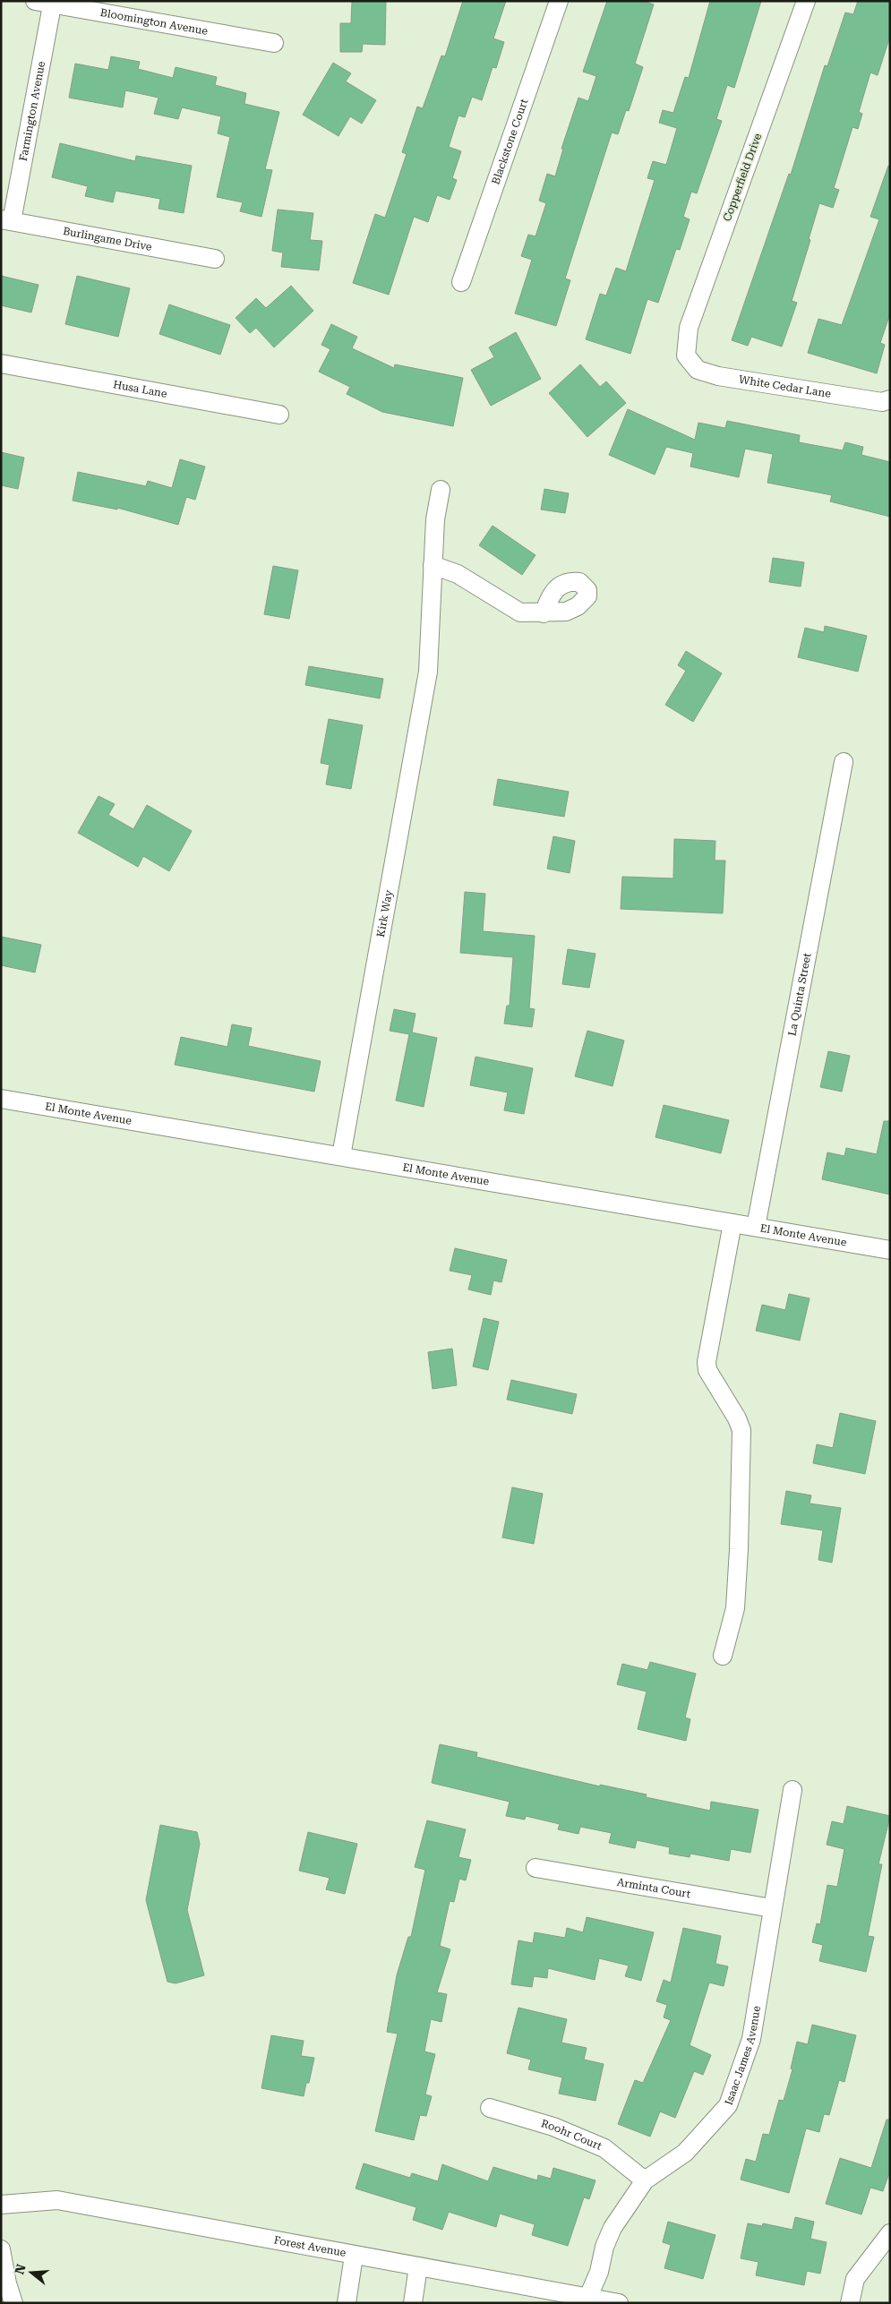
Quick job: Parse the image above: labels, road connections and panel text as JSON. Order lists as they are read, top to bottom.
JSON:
{
  "streets": {
    "street": [
      "Bloomington Avenue",
      "Farmington Avenue",
      "Blackstone Court",
      "Copperfield Drive",
      "Burlingame Drive",
      "White Cedar Lane",
      "Husa Lane",
      "Kirk Way",
      "La Quinta Street",
      "El Monte Avenue",
      "Arminta Court",
      "Isaac James Avenue",
      "Roohr Court",
      "Forest Avenue"
    ]
  },
  "crossings": [
    ["Bloomington Avenue", "Farmington Avenue"],
    ["Farmington Avenue", "Burlingame Drive"],
    ["Copperfield Drive", "White Cedar Lane"],
    ["Kirk Way", "El Monte Avenue"],
    ["La Quinta Street", "El Monte Avenue"],
    ["Arminta Court", "Isaac James Avenue"],
    ["Isaac James Avenue", "Roohr Court"],
    ["Isaac James Avenue", "Forest Avenue"]
  ],
  "north": "left"
}
